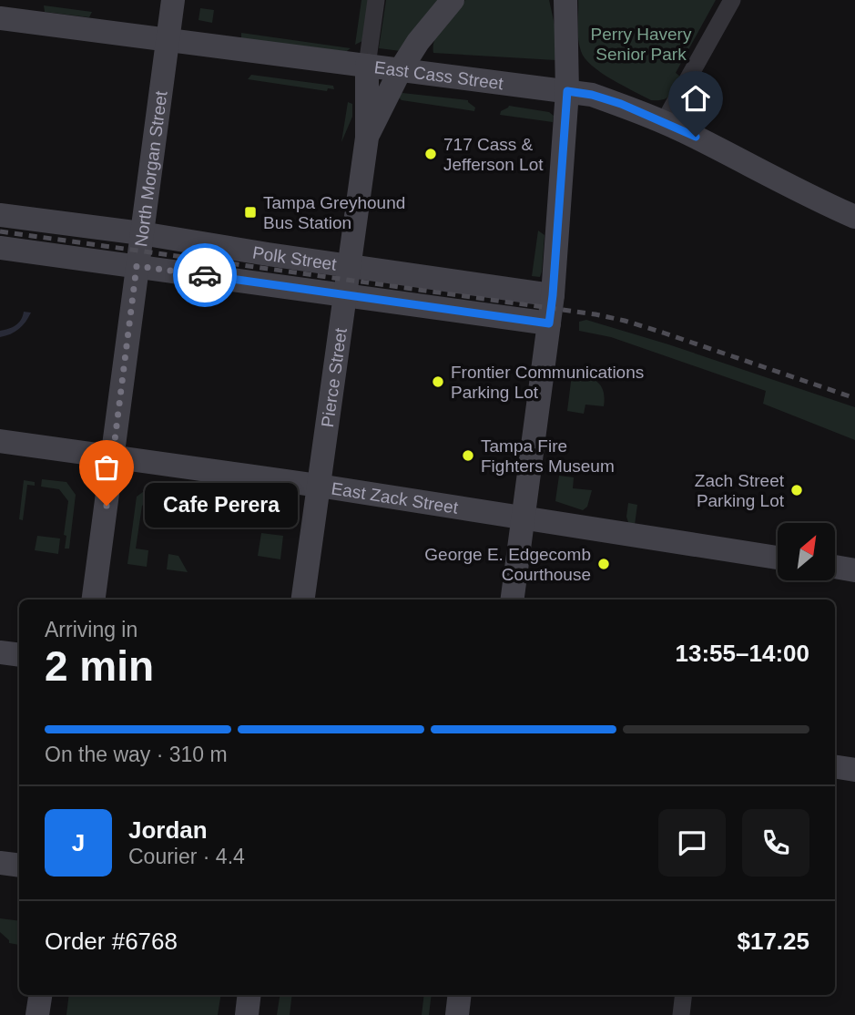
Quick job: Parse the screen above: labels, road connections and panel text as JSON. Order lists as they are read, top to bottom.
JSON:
{
  "streets": {
    "street": [
      "East Cass Street",
      "North Morgan Street",
      "Polk Street",
      "Pierce Street",
      "East Zack Street"
    ]
  },
  "crossings": [
    ["East Cass Street", "North Morgan Street"],
    ["East Cass Street", "Pierce Street"],
    ["North Morgan Street", "Polk Street"],
    ["North Morgan Street", "East Zack Street"],
    ["Polk Street", "Pierce Street"],
    ["Pierce Street", "East Zack Street"]
  ],
  "parks": ["Perry Havery Senior Park"],
  "places": {
    "other": [
      "717 Cass & Jefferson Lot",
      "Frontier Communications Parking Lot",
      "Tampa Fire Fighters Museum",
      "Zach Street Parking Lot",
      "Cafe Perera",
      "George E. Edgecomb Courthouse"
    ],
    "transit": ["Tampa Greyhound Bus Station"]
  },
  "north": "top right",
  "page": {
    "bubble": "Cafe Perera",
    "heading": ["2 min", "Arriving in", "13:55–14:00"],
    "panel": [
      "Jordan",
      "Courier · 4.4",
      "Order #6768",
      "$17.25"
    ],
    "bar": "On the way · 310 m",
    "round": "J"
  }
}
